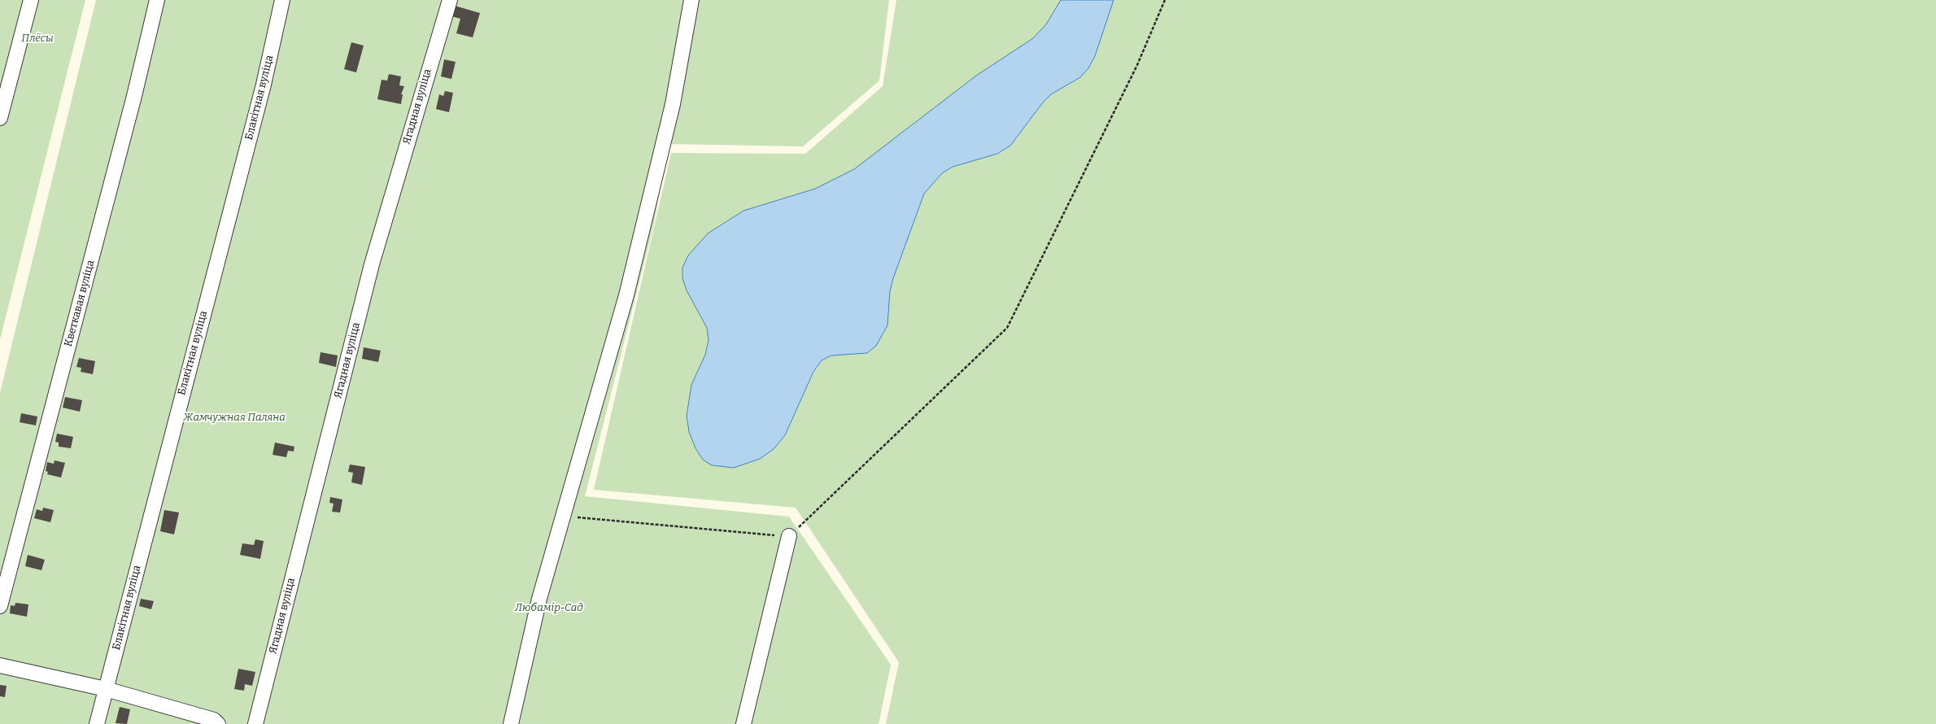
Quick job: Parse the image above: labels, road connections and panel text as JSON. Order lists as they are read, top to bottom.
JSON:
{
  "streets": {
    "street": ["Блакітная вуліца", "Ягадная вуліца", "Кветкавая вуліца"]
  },
  "parks": ["Плёсы", "Жамчужная Паляна", "Любамір-Сад"]
}
